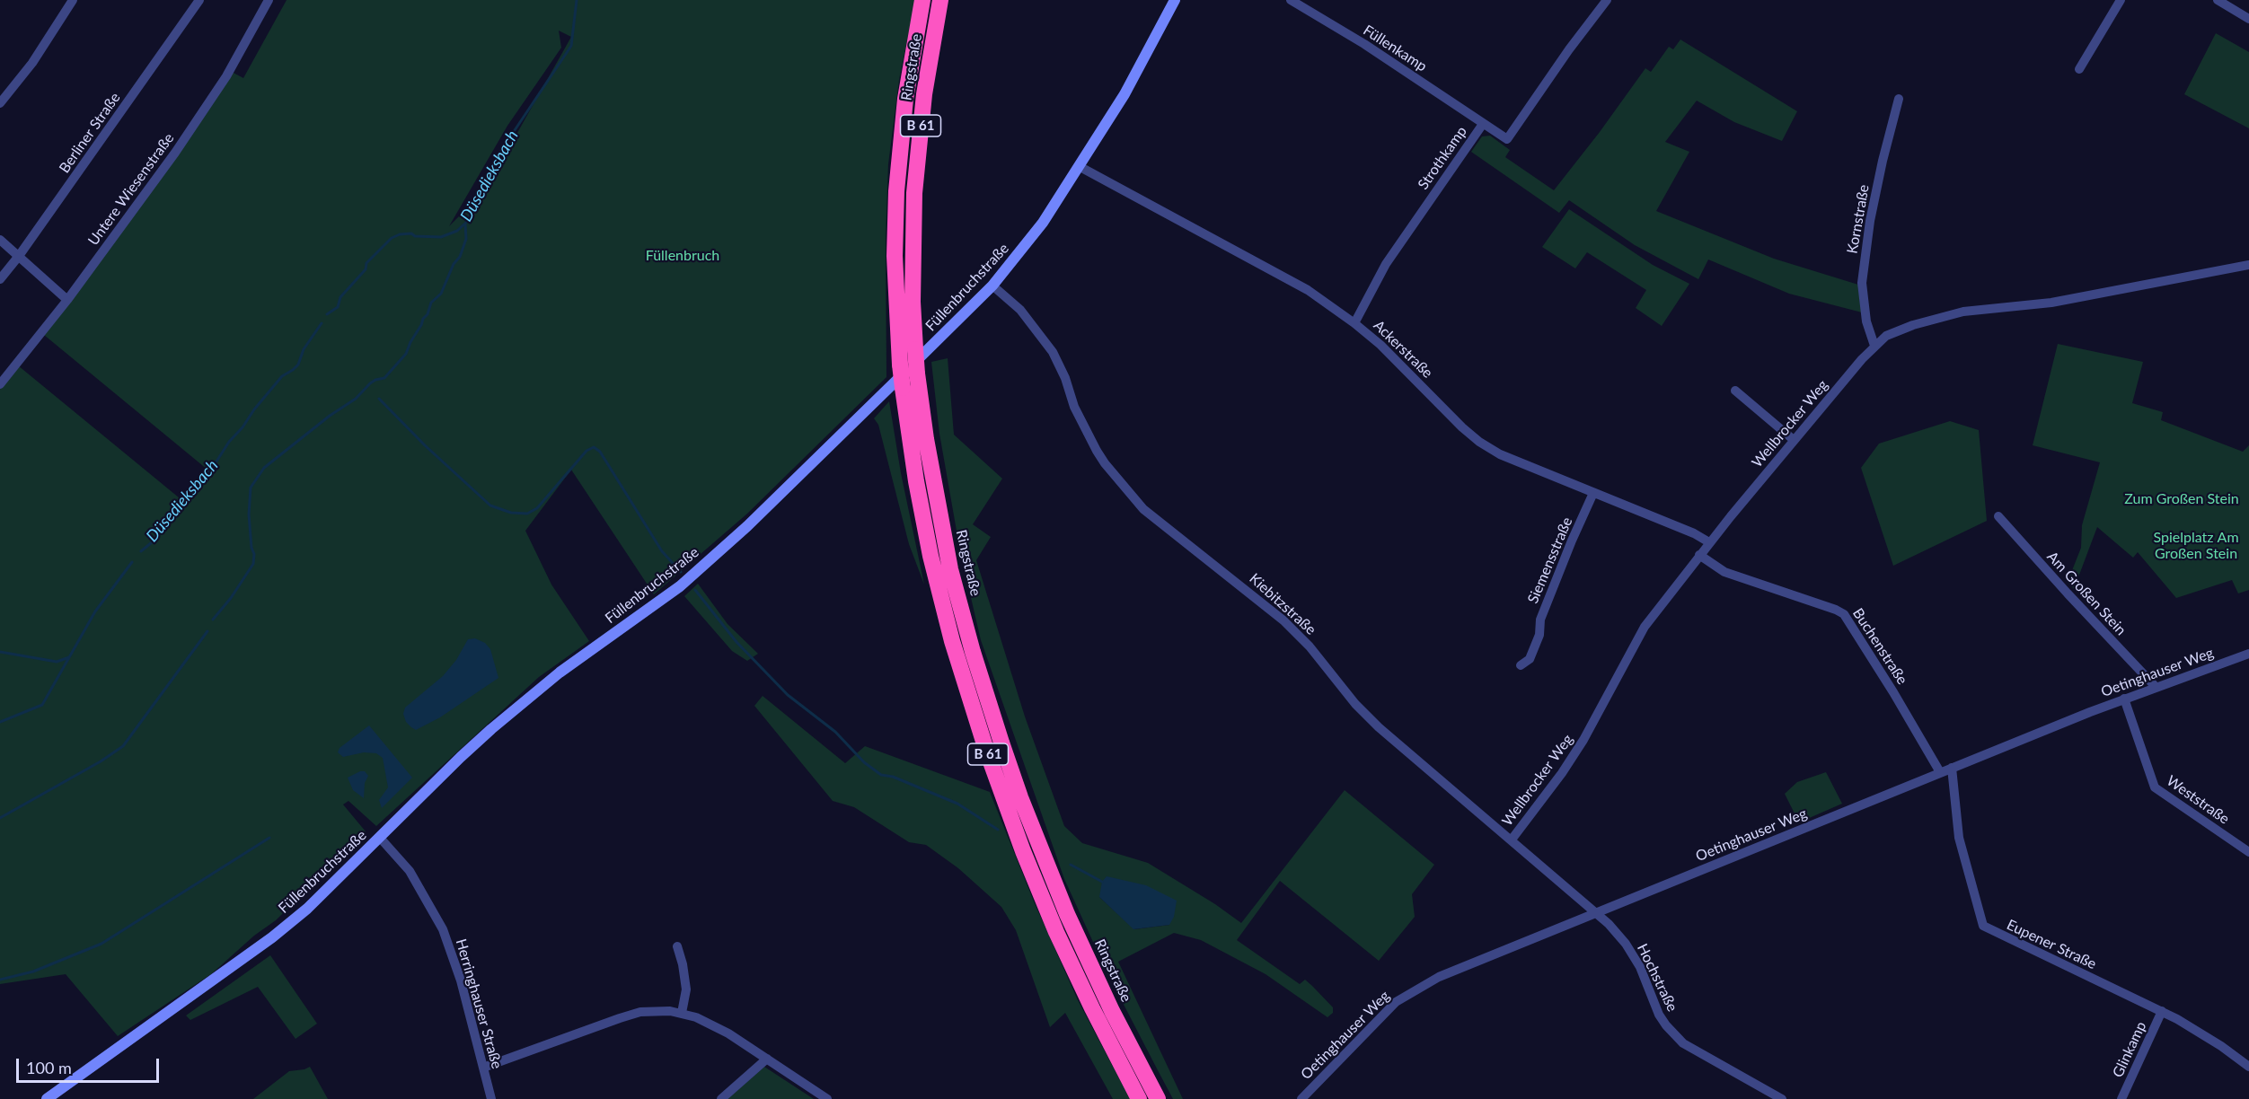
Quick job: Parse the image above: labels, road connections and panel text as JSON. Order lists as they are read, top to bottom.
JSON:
{
  "streets": {
    "highway": ["Ringstraße", "B 61"],
    "street": [
      "Füllenkamp",
      "Berliner Straße",
      "Strothkamp",
      "Untere Wiesenstraße",
      "Kornstraße",
      "Füllenbruchstraße",
      "Ackerstraße",
      "Wellbrocker Weg",
      "Siemensstraße",
      "Am Großen Stein",
      "Kiebitzstraße",
      "Buchenstraße",
      "Oetinghauser Weg",
      "Weststraße",
      "Eupener Straße",
      "Hochstraße",
      "Herringhauser Straße",
      "Glinkamp"
    ]
  },
  "crossings": [
    ["Füllenkamp", "Strothkamp"],
    ["Strothkamp", "Ackerstraße"],
    ["Kornstraße", "Wellbrocker Weg"],
    ["Füllenbruchstraße", "Ackerstraße"],
    ["Füllenbruchstraße", "Kiebitzstraße"],
    ["Füllenbruchstraße", "Herringhauser Straße"],
    ["Ackerstraße", "Wellbrocker Weg"],
    ["Ackerstraße", "Siemensstraße"],
    ["Wellbrocker Weg", "Kiebitzstraße"],
    ["Wellbrocker Weg", "Buchenstraße"],
    ["Am Großen Stein", "Oetinghauser Weg"],
    ["Kiebitzstraße", "Oetinghauser Weg"],
    ["Kiebitzstraße", "Hochstraße"],
    ["Buchenstraße", "Oetinghauser Weg"],
    ["Oetinghauser Weg", "Weststraße"],
    ["Oetinghauser Weg", "Eupener Straße"],
    ["Oetinghauser Weg", "Hochstraße"],
    ["Eupener Straße", "Glinkamp"]
  ],
  "water": ["Düsedieksbach"],
  "parks": ["Füllenbruch", "Zum Großen Stein", "Spielplatz Am Großen Stein"],
  "scale_bar": "100 m"
}
